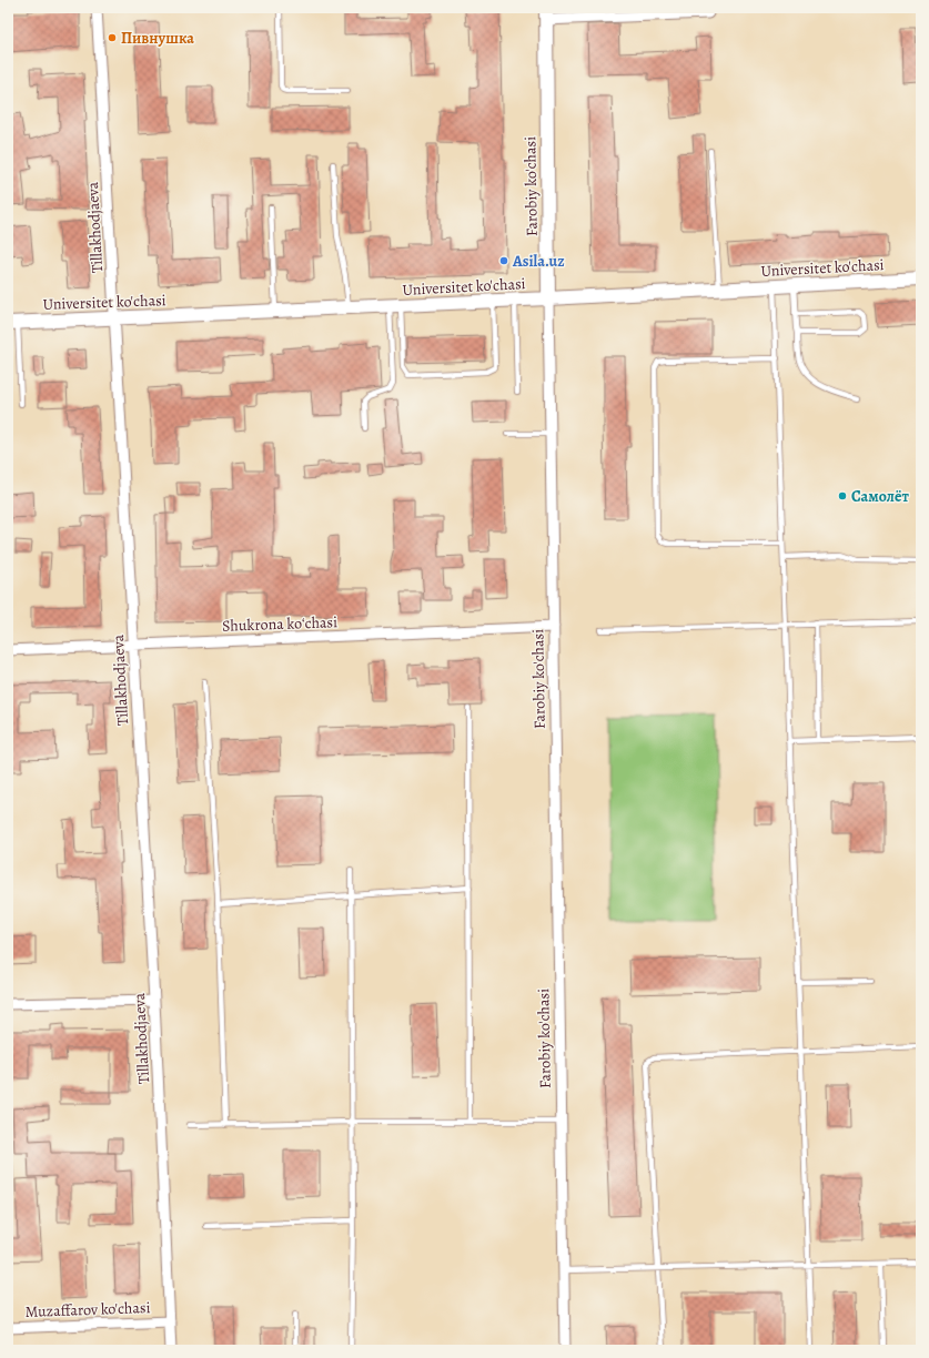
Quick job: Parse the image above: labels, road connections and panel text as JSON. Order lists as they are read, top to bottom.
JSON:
{
  "streets": {
    "main road": ["Farobiy ko'chasi", "Universitet ko'chasi"],
    "street": ["Tillakhodjaeva", "Shukrona koʻchasi", "Muzaffarov ko'chasi"]
  },
  "crossings": [
    ["Farobiy ko'chasi", "Universitet ko'chasi"],
    ["Farobiy ko'chasi", "Shukrona koʻchasi"],
    ["Tillakhodjaeva", "Universitet ko'chasi"],
    ["Tillakhodjaeva", "Shukrona koʻchasi"],
    ["Tillakhodjaeva", "Muzaffarov ko'chasi"]
  ],
  "places": ["Пивнушка", "Asila.uz", "Самолёт"]
}
